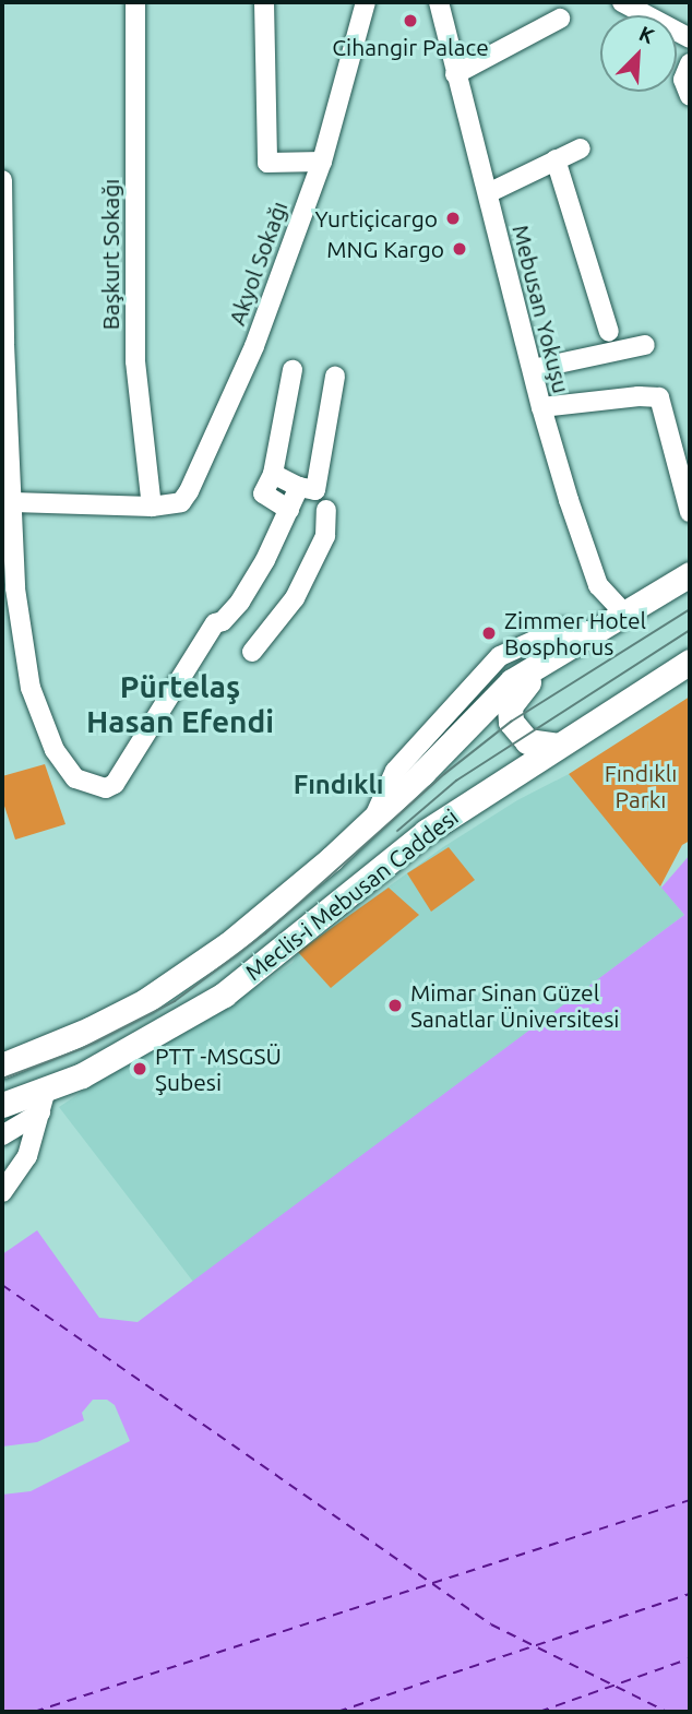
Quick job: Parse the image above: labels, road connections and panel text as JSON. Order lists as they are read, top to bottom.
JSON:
{
  "streets": {
    "main road": ["Meclis-i Mebusan Caddesi"],
    "street": ["Başkurt Sokağı", "Akyol Sokağı", "Mebusan Yokuşu"]
  },
  "crossings": [
    ["Başkurt Sokağı", "Akyol Sokağı"],
    ["Mebusan Yokuşu", "Meclis-i Mebusan Caddesi"]
  ],
  "districts": ["Pürtelaş Hasan Efendi", "Fındıklı"],
  "parks": ["Fındıklı Parkı"],
  "places": [
    "Cihangir Palace",
    "Yurtiçicargo",
    "MNG Kargo",
    "Zimmer Hotel Bosphorus",
    "Mimar Sinan Güzel Sanatlar Üniversitesi",
    "PTT -MSGSÜ Şubesi"
  ],
  "north": "top right"
}
